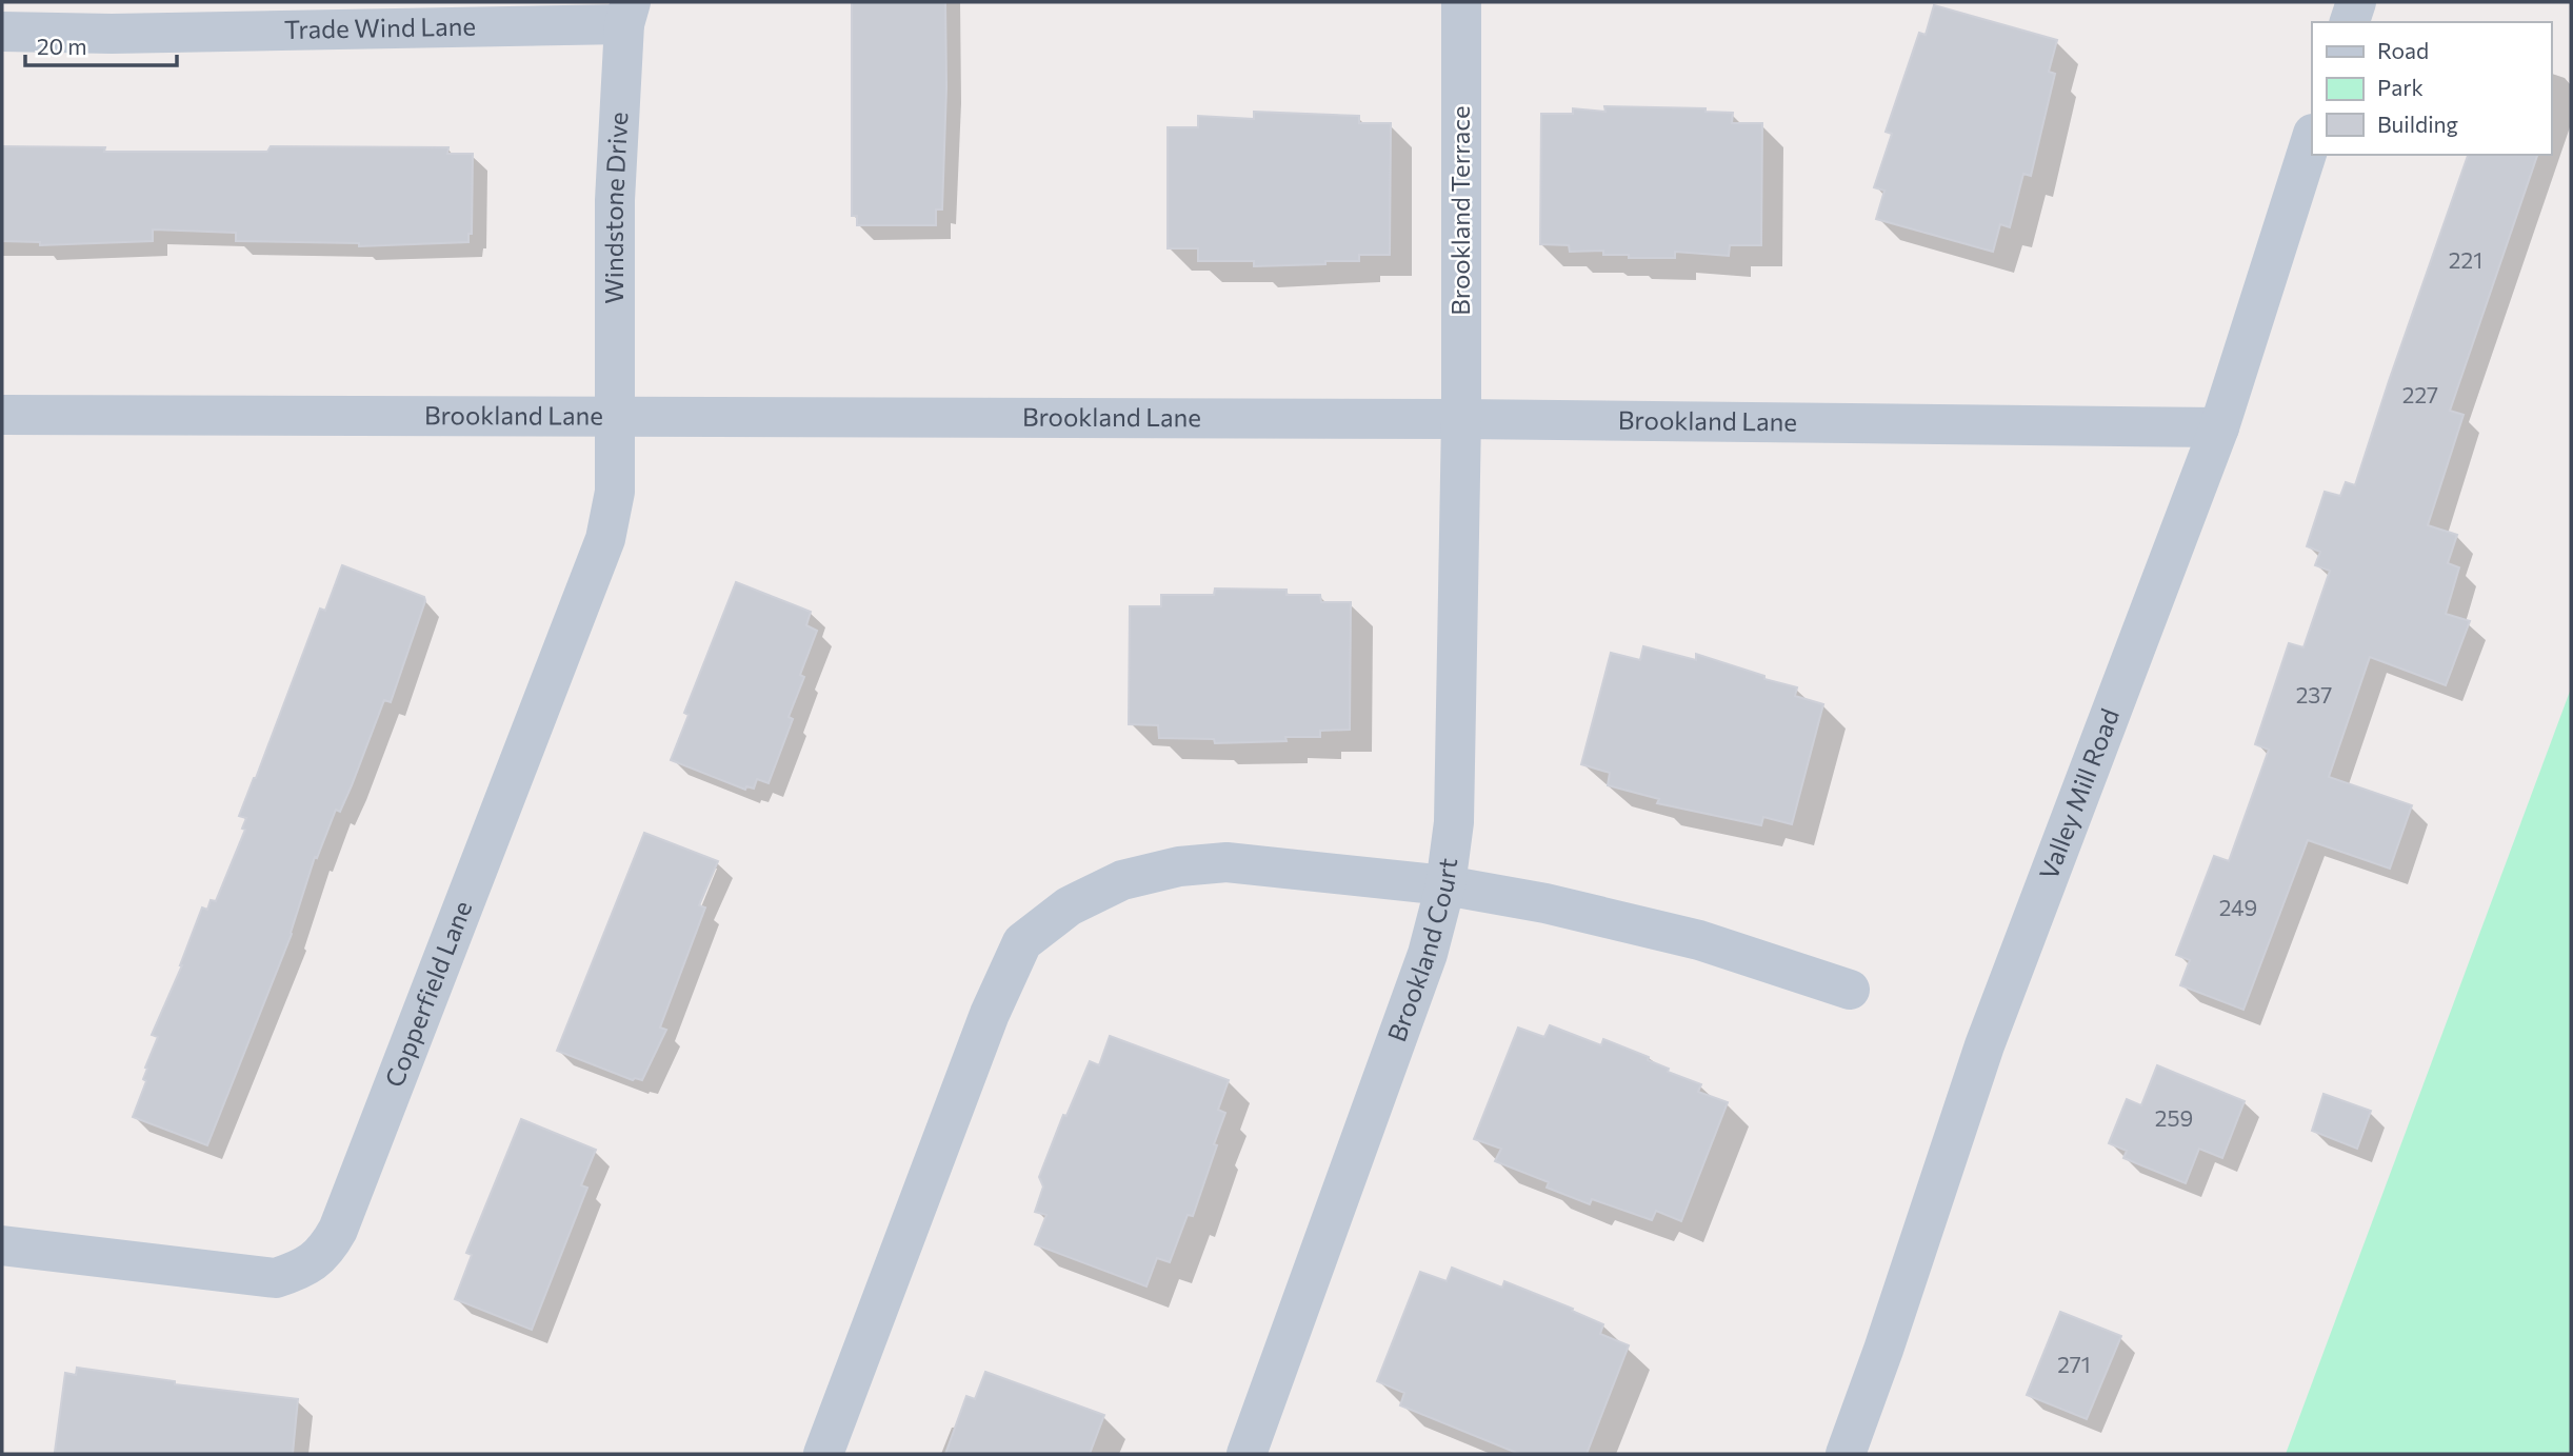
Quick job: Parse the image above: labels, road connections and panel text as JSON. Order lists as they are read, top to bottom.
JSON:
{
  "streets": {
    "street": [
      "Trade Wind Lane",
      "Windstone Drive",
      "Brookland Terrace",
      "Brookland Lane",
      "Valley Mill Road",
      "Brookland Court",
      "Copperfield Lane"
    ]
  },
  "crossings": [
    ["Trade Wind Lane", "Windstone Drive"],
    ["Windstone Drive", "Brookland Lane"],
    ["Windstone Drive", "Copperfield Lane"],
    ["Brookland Terrace", "Brookland Lane"],
    ["Brookland Terrace", "Brookland Court"],
    ["Brookland Lane", "Valley Mill Road"],
    ["Brookland Lane", "Brookland Court"],
    ["Brookland Lane", "Copperfield Lane"]
  ],
  "house_numbers": [
    "221",
    "227",
    "237",
    "249",
    "259",
    "271"
  ],
  "legend": ["Road", "Park", "Building"],
  "scale_bar": "20 m"
}
